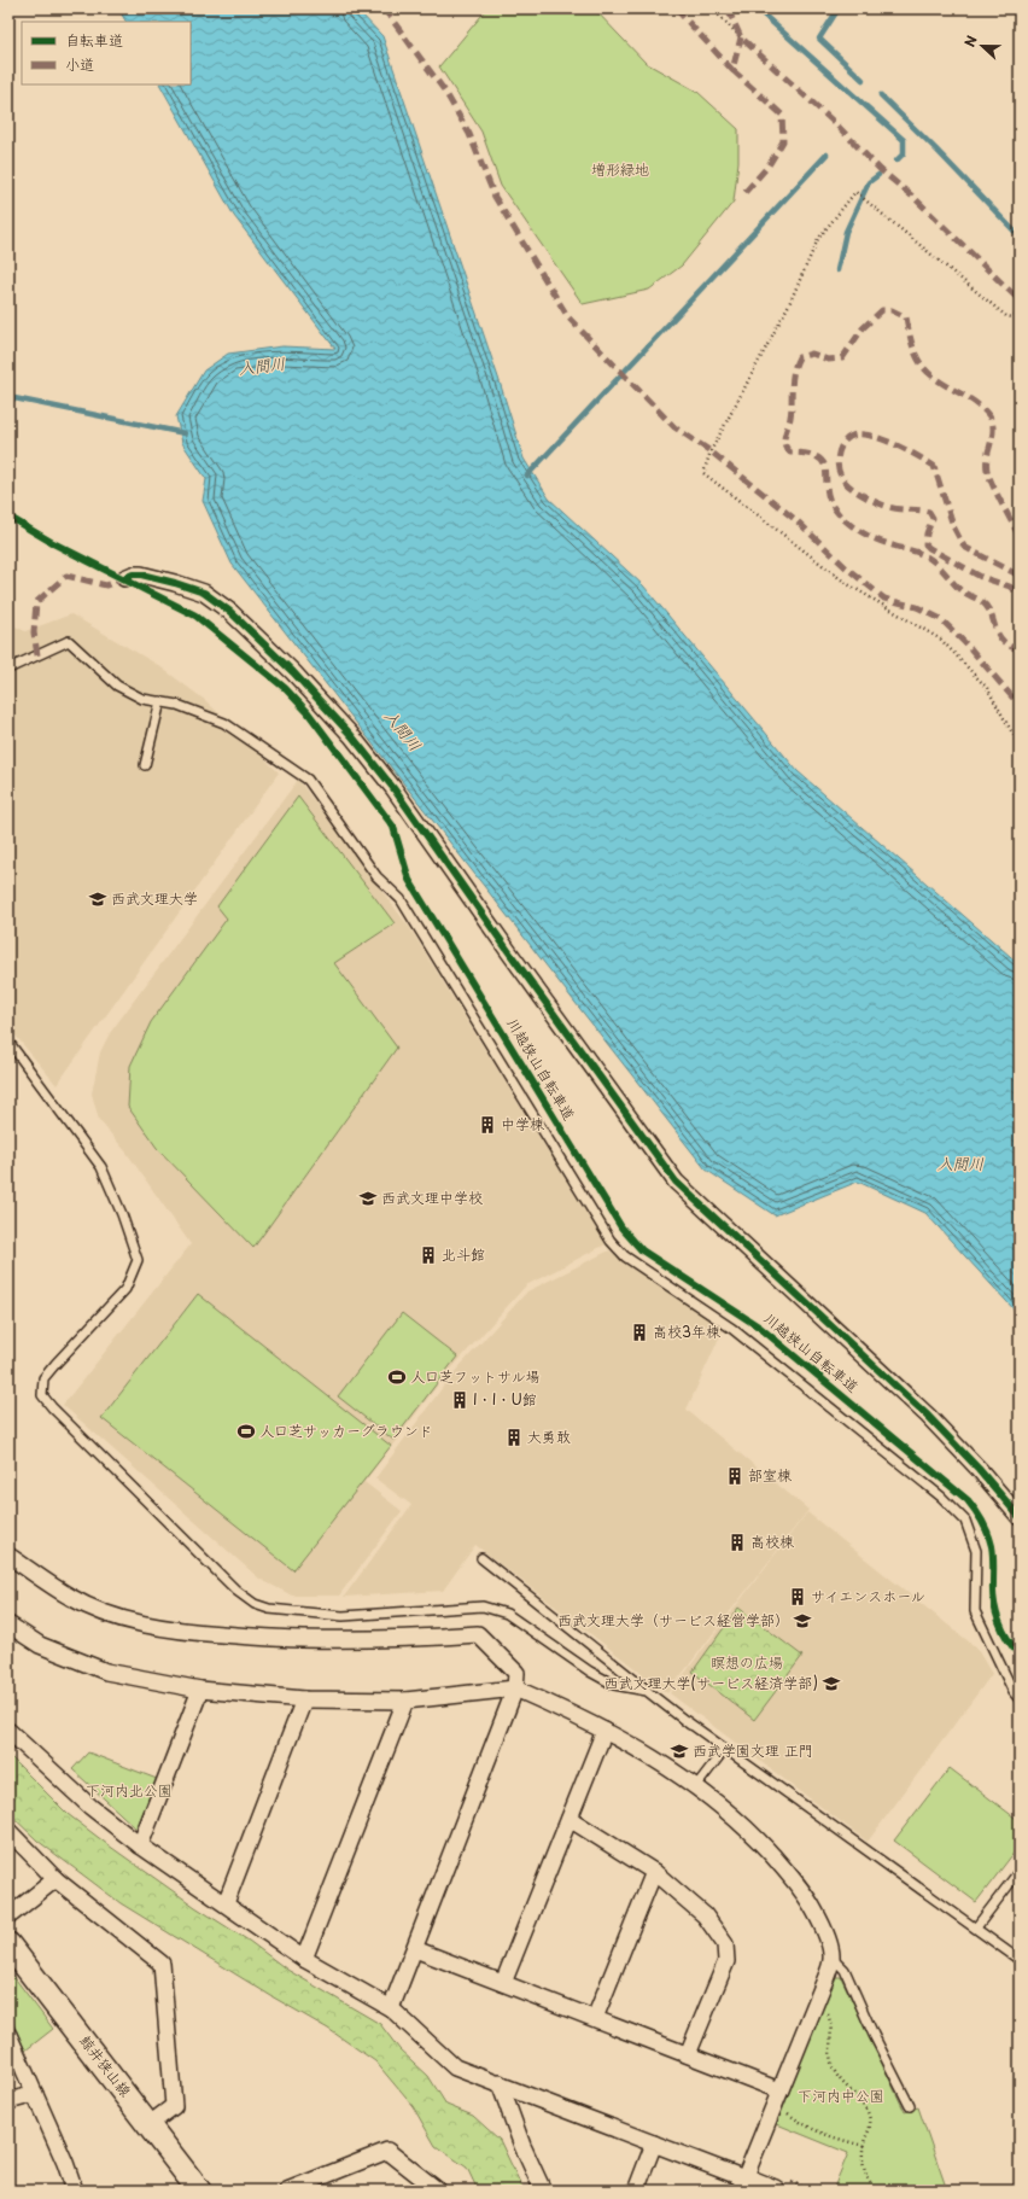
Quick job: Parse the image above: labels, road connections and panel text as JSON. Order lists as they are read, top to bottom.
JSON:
{
  "streets": {
    "main road": ["鯨井狭山線"],
    "cycle path": ["川越狭山自転車道"]
  },
  "water": ["入間川"],
  "parks": [
    "増形緑地",
    "瞑想の広場",
    "下河内北公園",
    "下河内中公園"
  ],
  "places": {
    "school or university": [
      "西武文理大学",
      "西武文理中学校",
      "西武文理大学（サービス経営学部）",
      "西武文理大学(サービス経済学部)",
      "西武学園文理 正門"
    ],
    "building": [
      "中学棟",
      "北斗館",
      "高校3年棟",
      "I・I・U館",
      "大勇敢",
      "部室棟",
      "高校棟",
      "サイエンスホール"
    ],
    "sports": ["人口芝フットサル場", "人口芝サッカーグラウンド"]
  },
  "legend": ["自転車道", "小道"],
  "north": "left"
}
